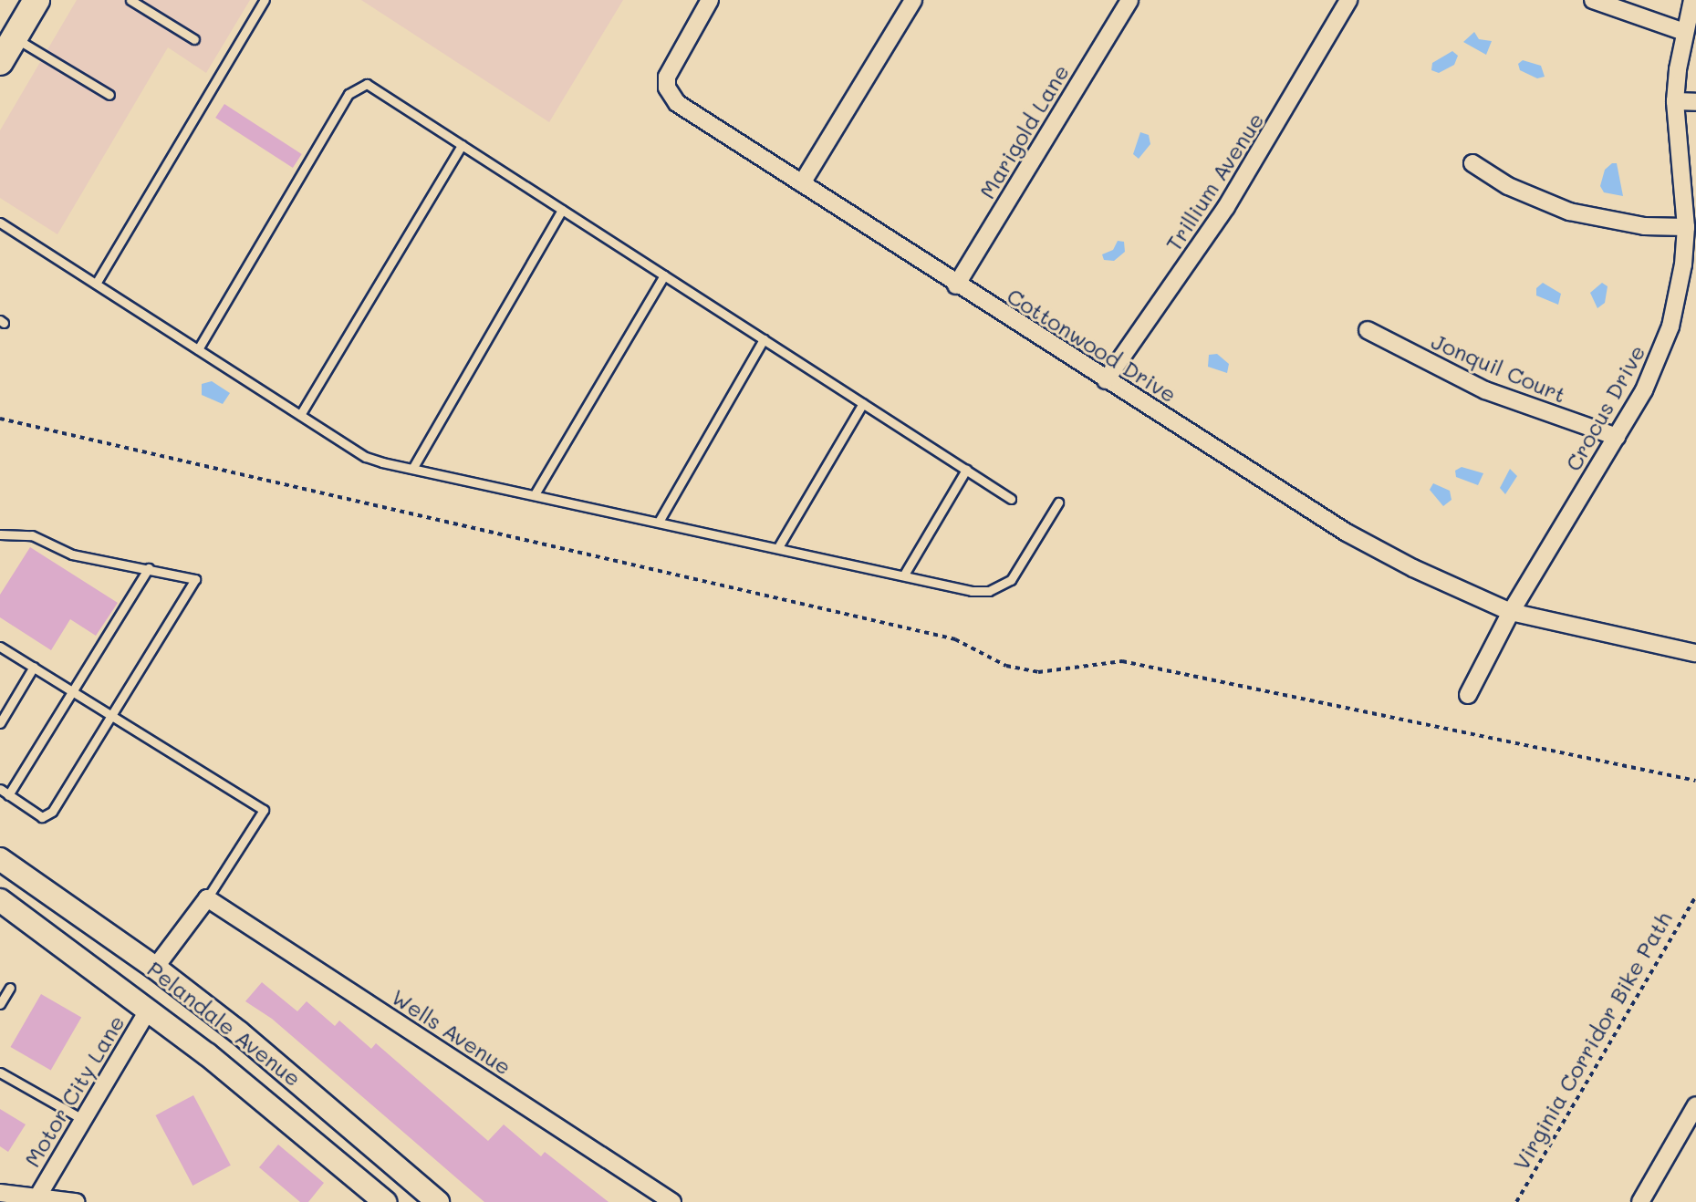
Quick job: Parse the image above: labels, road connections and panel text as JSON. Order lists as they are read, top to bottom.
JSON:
{
  "streets": {
    "main road": ["Pelandale Avenue"],
    "street": [
      "Marigold Lane",
      "Trillium Avenue",
      "Cottonwood Drive",
      "Jonquil Court",
      "Crocus Drive",
      "Wells Avenue",
      "Motor City Lane"
    ],
    "path": ["Virginia Corridor Bike Path"]
  },
  "crossings": [
    ["Marigold Lane", "Cottonwood Drive"],
    ["Trillium Avenue", "Cottonwood Drive"],
    ["Cottonwood Drive", "Crocus Drive"],
    ["Jonquil Court", "Crocus Drive"],
    ["Pelandale Avenue", "Motor City Lane"]
  ]
}
